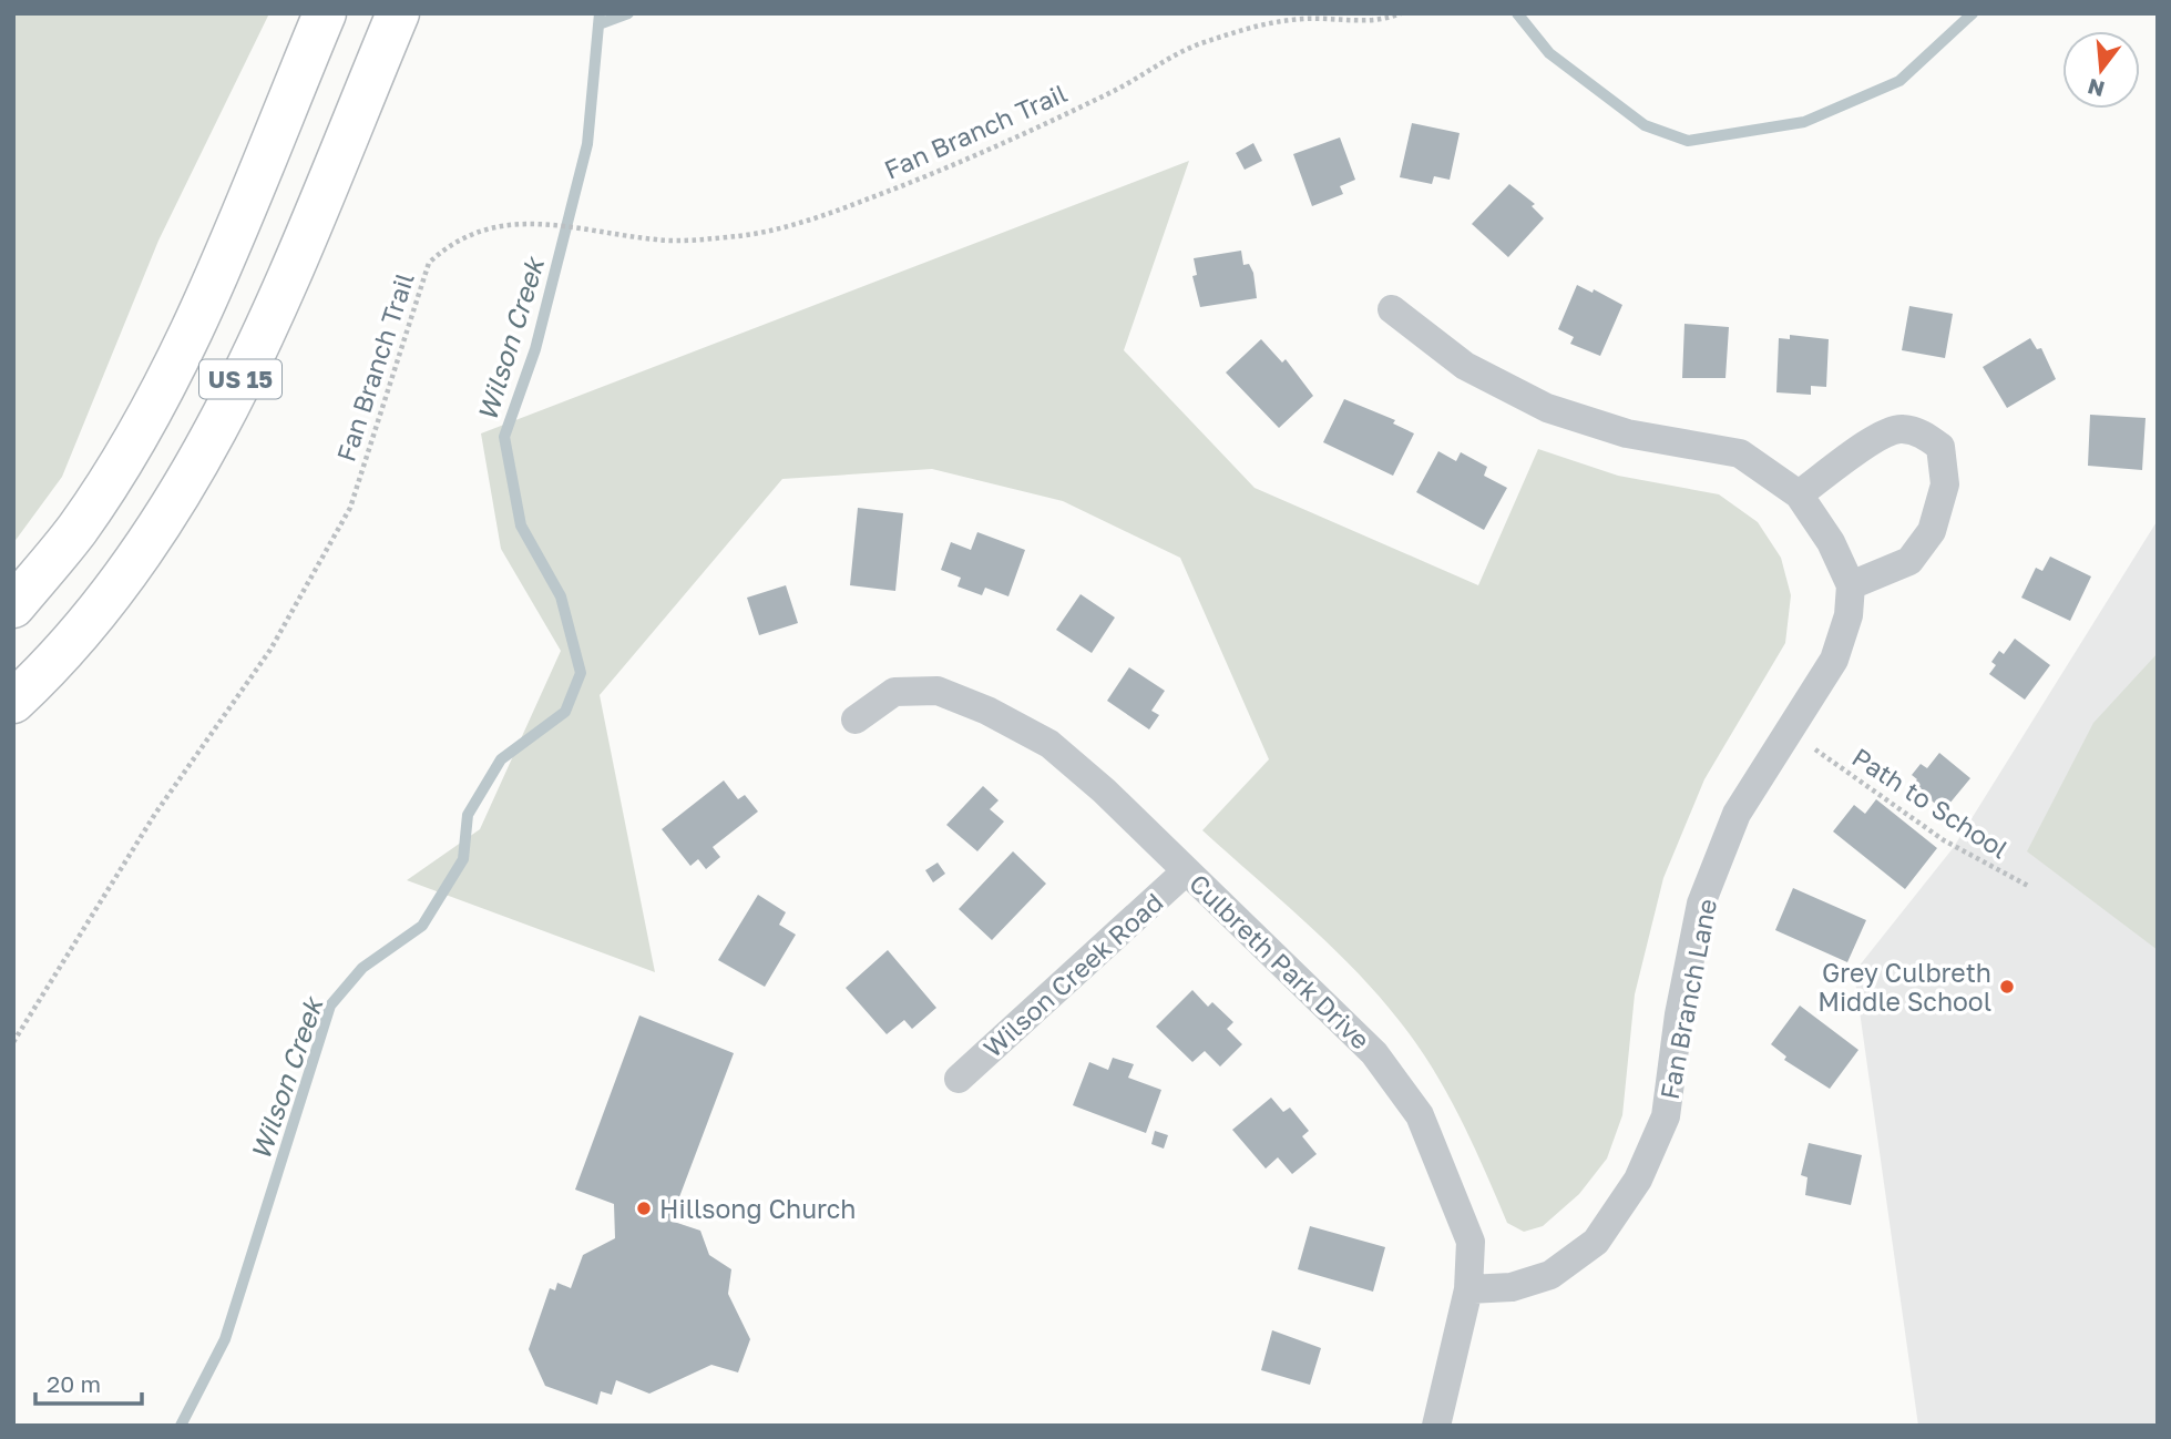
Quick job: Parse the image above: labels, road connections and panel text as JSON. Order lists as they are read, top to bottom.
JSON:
{
  "streets": {
    "highway": ["US 15"],
    "street": ["Culbreth Park Drive", "Wilson Creek Road", "Fan Branch Lane"],
    "path": ["Fan Branch Trail", "Path to School"]
  },
  "crossings": [
    ["Culbreth Park Drive", "Wilson Creek Road"],
    ["Culbreth Park Drive", "Fan Branch Lane"]
  ],
  "water": ["Wilson Creek"],
  "places": ["Grey Culbreth Middle School", "Hillsong Church"],
  "scale_bar": "20 m",
  "north": "bottom"
}
